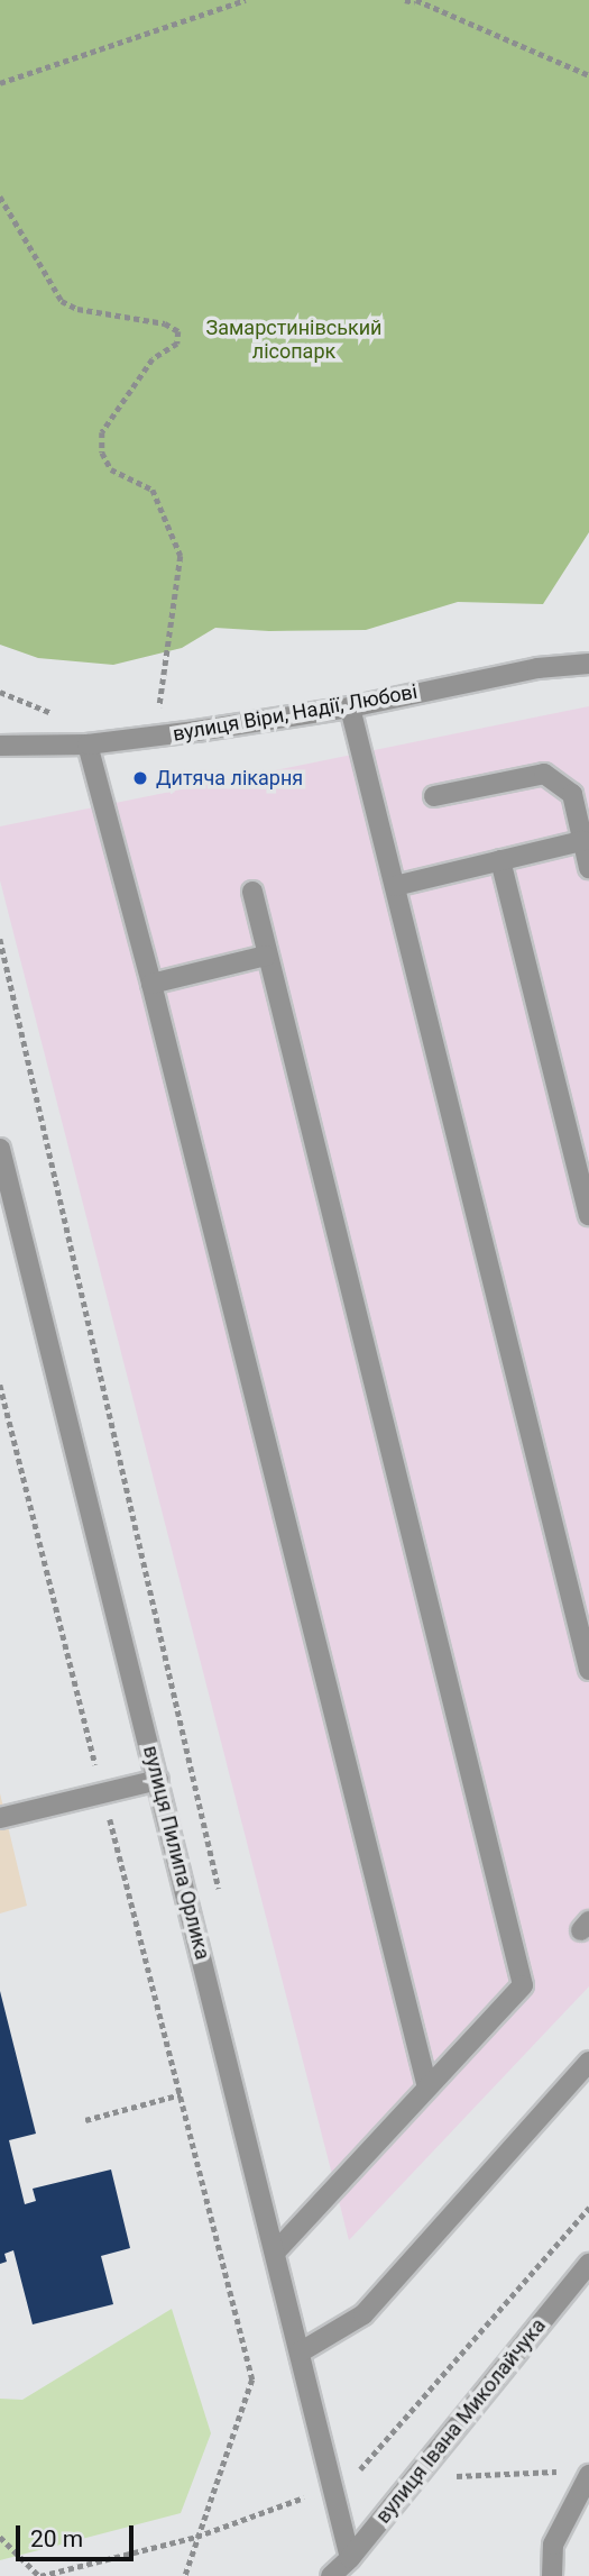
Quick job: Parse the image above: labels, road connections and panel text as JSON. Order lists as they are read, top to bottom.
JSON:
{
  "streets": {
    "street": ["вулиця Віри, Надії, Любові", "вулиця Пилипа Орлика", "вулиця Івана Миколайчука"]
  },
  "crossings": [
    ["вулиця Пилипа Орлика", "вулиця Івана Миколайчука"]
  ],
  "parks": ["Замарстинівський лісопарк"],
  "places": ["Дитяча лікарня"],
  "scale_bar": "20 m"
}
